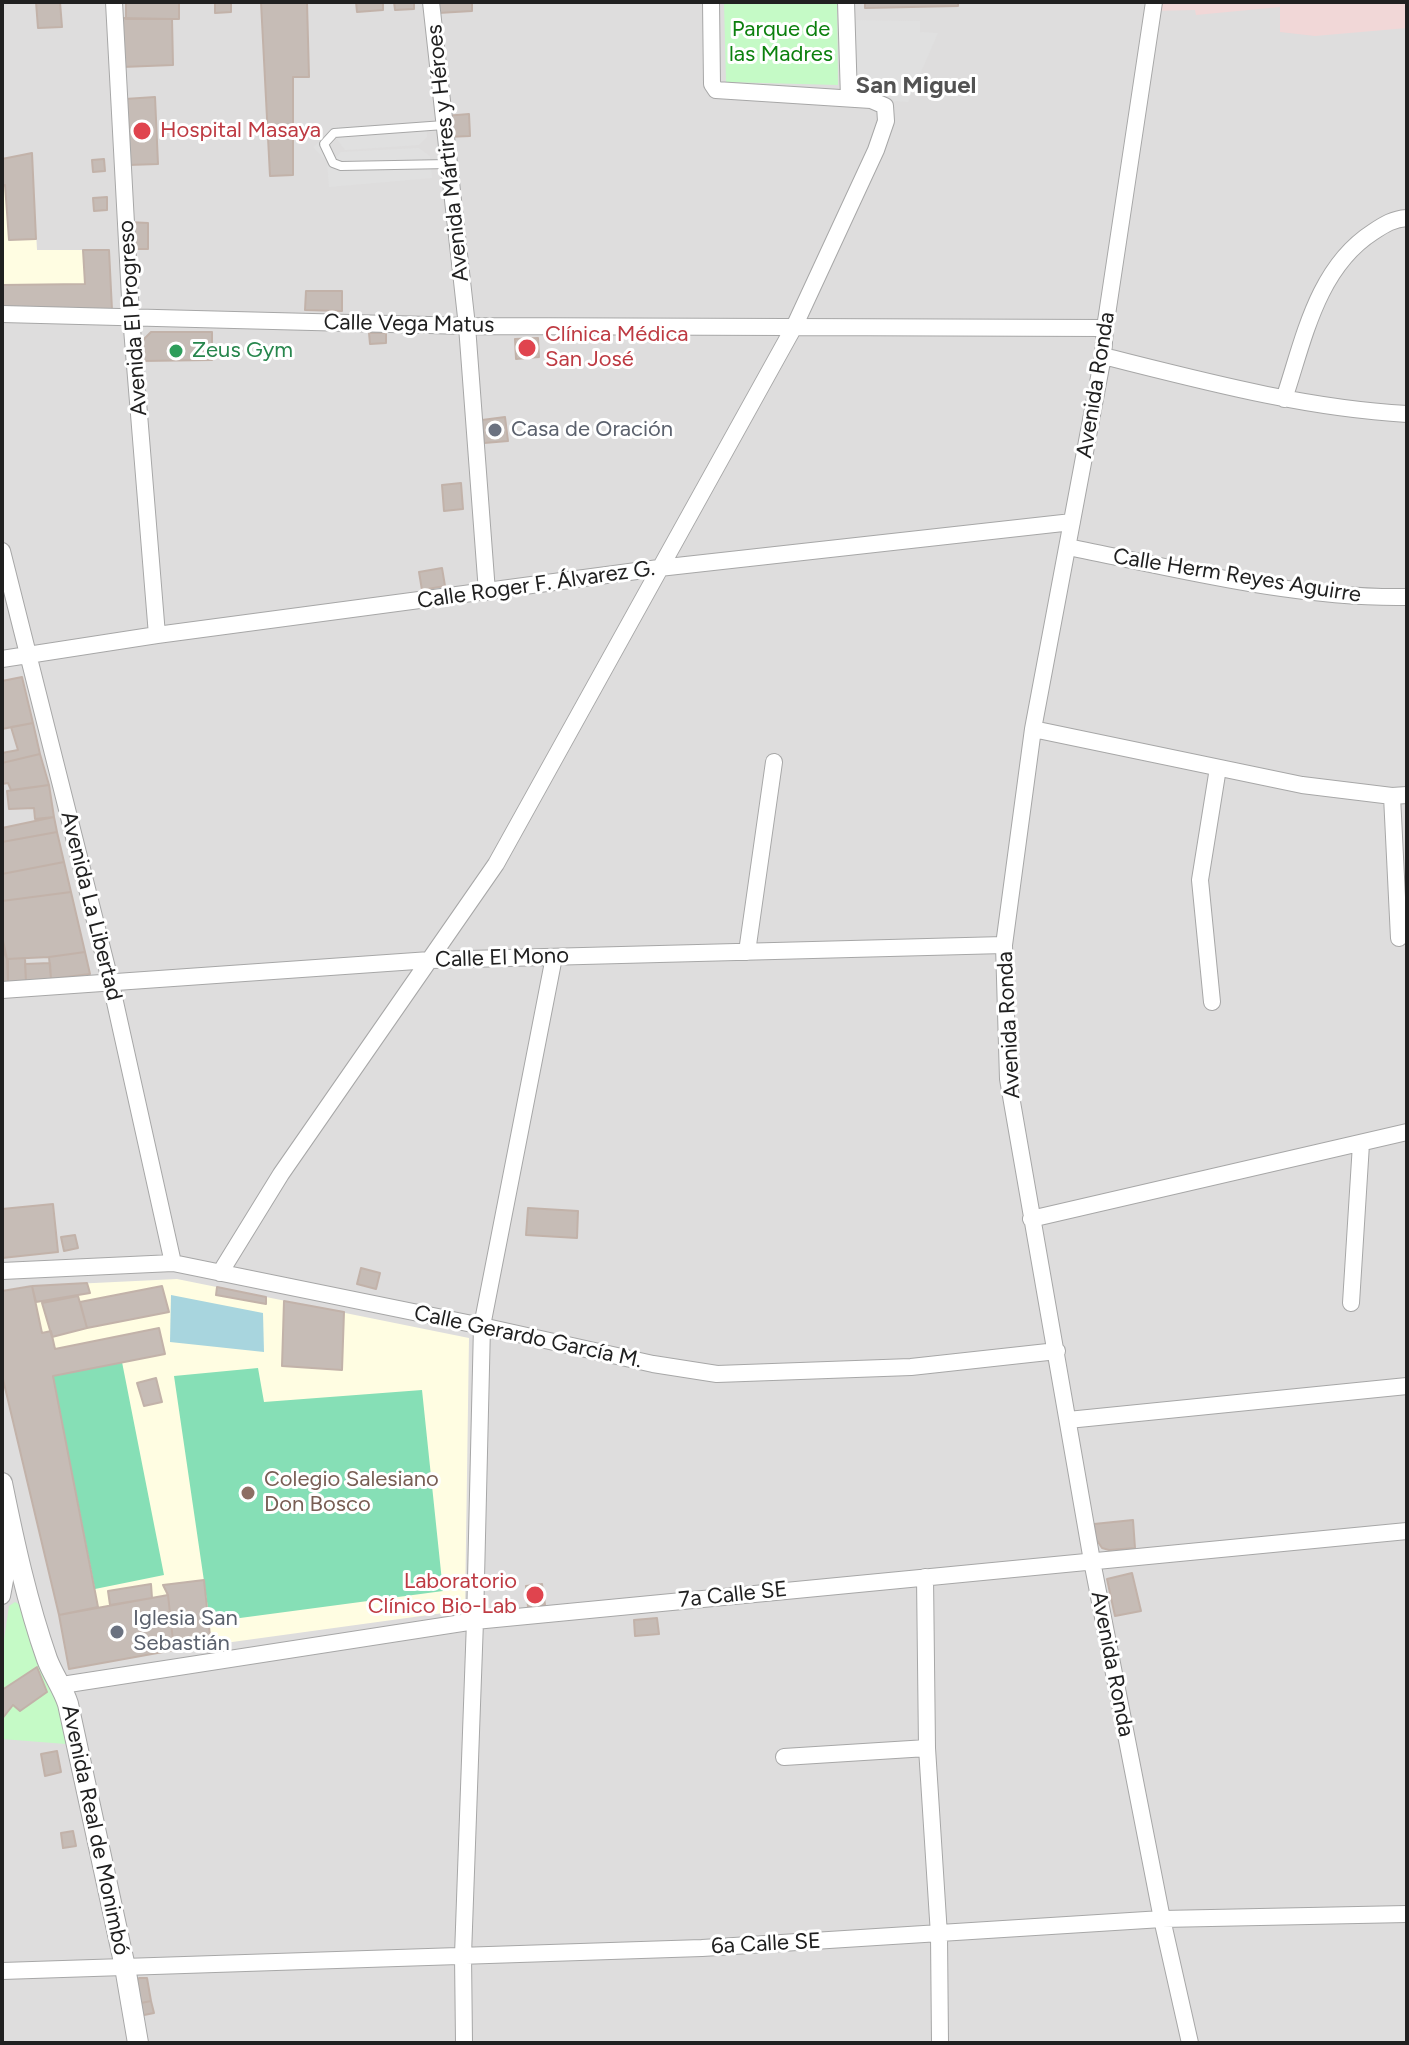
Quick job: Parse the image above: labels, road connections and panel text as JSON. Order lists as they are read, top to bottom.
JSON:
{
  "streets": {
    "street": [
      "Avenida Mártires y Héroes",
      "Avenida El Progreso",
      "Calle Vega Matus",
      "Avenida Ronda",
      "Calle Herm Reyes Aguirre",
      "Calle Roger F. Álvarez G.",
      "Avenida La Libertad",
      "Calle El Mono",
      "Calle Gerardo García M.",
      "7a Calle SE",
      "Avenida Real de Monimbó",
      "6a Calle SE"
    ]
  },
  "crossings": [
    ["Avenida Mártires y Héroes", "Calle Vega Matus"],
    ["Avenida Mártires y Héroes", "Calle Roger F. Álvarez G."],
    ["Avenida El Progreso", "Calle Vega Matus"],
    ["Avenida El Progreso", "Calle Roger F. Álvarez G."],
    ["Calle Vega Matus", "Avenida Ronda"],
    ["Avenida Ronda", "Calle Herm Reyes Aguirre"],
    ["Avenida Ronda", "Calle Roger F. Álvarez G."],
    ["Avenida Ronda", "Calle El Mono"],
    ["Avenida Ronda", "Calle Gerardo García M."],
    ["Avenida Ronda", "7a Calle SE"],
    ["Avenida Ronda", "6a Calle SE"],
    ["Calle Roger F. Álvarez G.", "Avenida La Libertad"],
    ["Avenida La Libertad", "Calle El Mono"],
    ["Avenida La Libertad", "Calle Gerardo García M."],
    ["7a Calle SE", "Avenida Real de Monimbó"],
    ["Avenida Real de Monimbó", "6a Calle SE"]
  ],
  "districts": ["San Miguel"],
  "parks": ["Parque de las Madres"],
  "places": [
    "Hospital Masaya",
    "Clínica Médica San José",
    "Zeus Gym",
    "Casa de Oración",
    "Colegio Salesiano Don Bosco",
    "Laboratorio Clínico Bio-Lab",
    "Iglesia San Sebastián"
  ]
}
